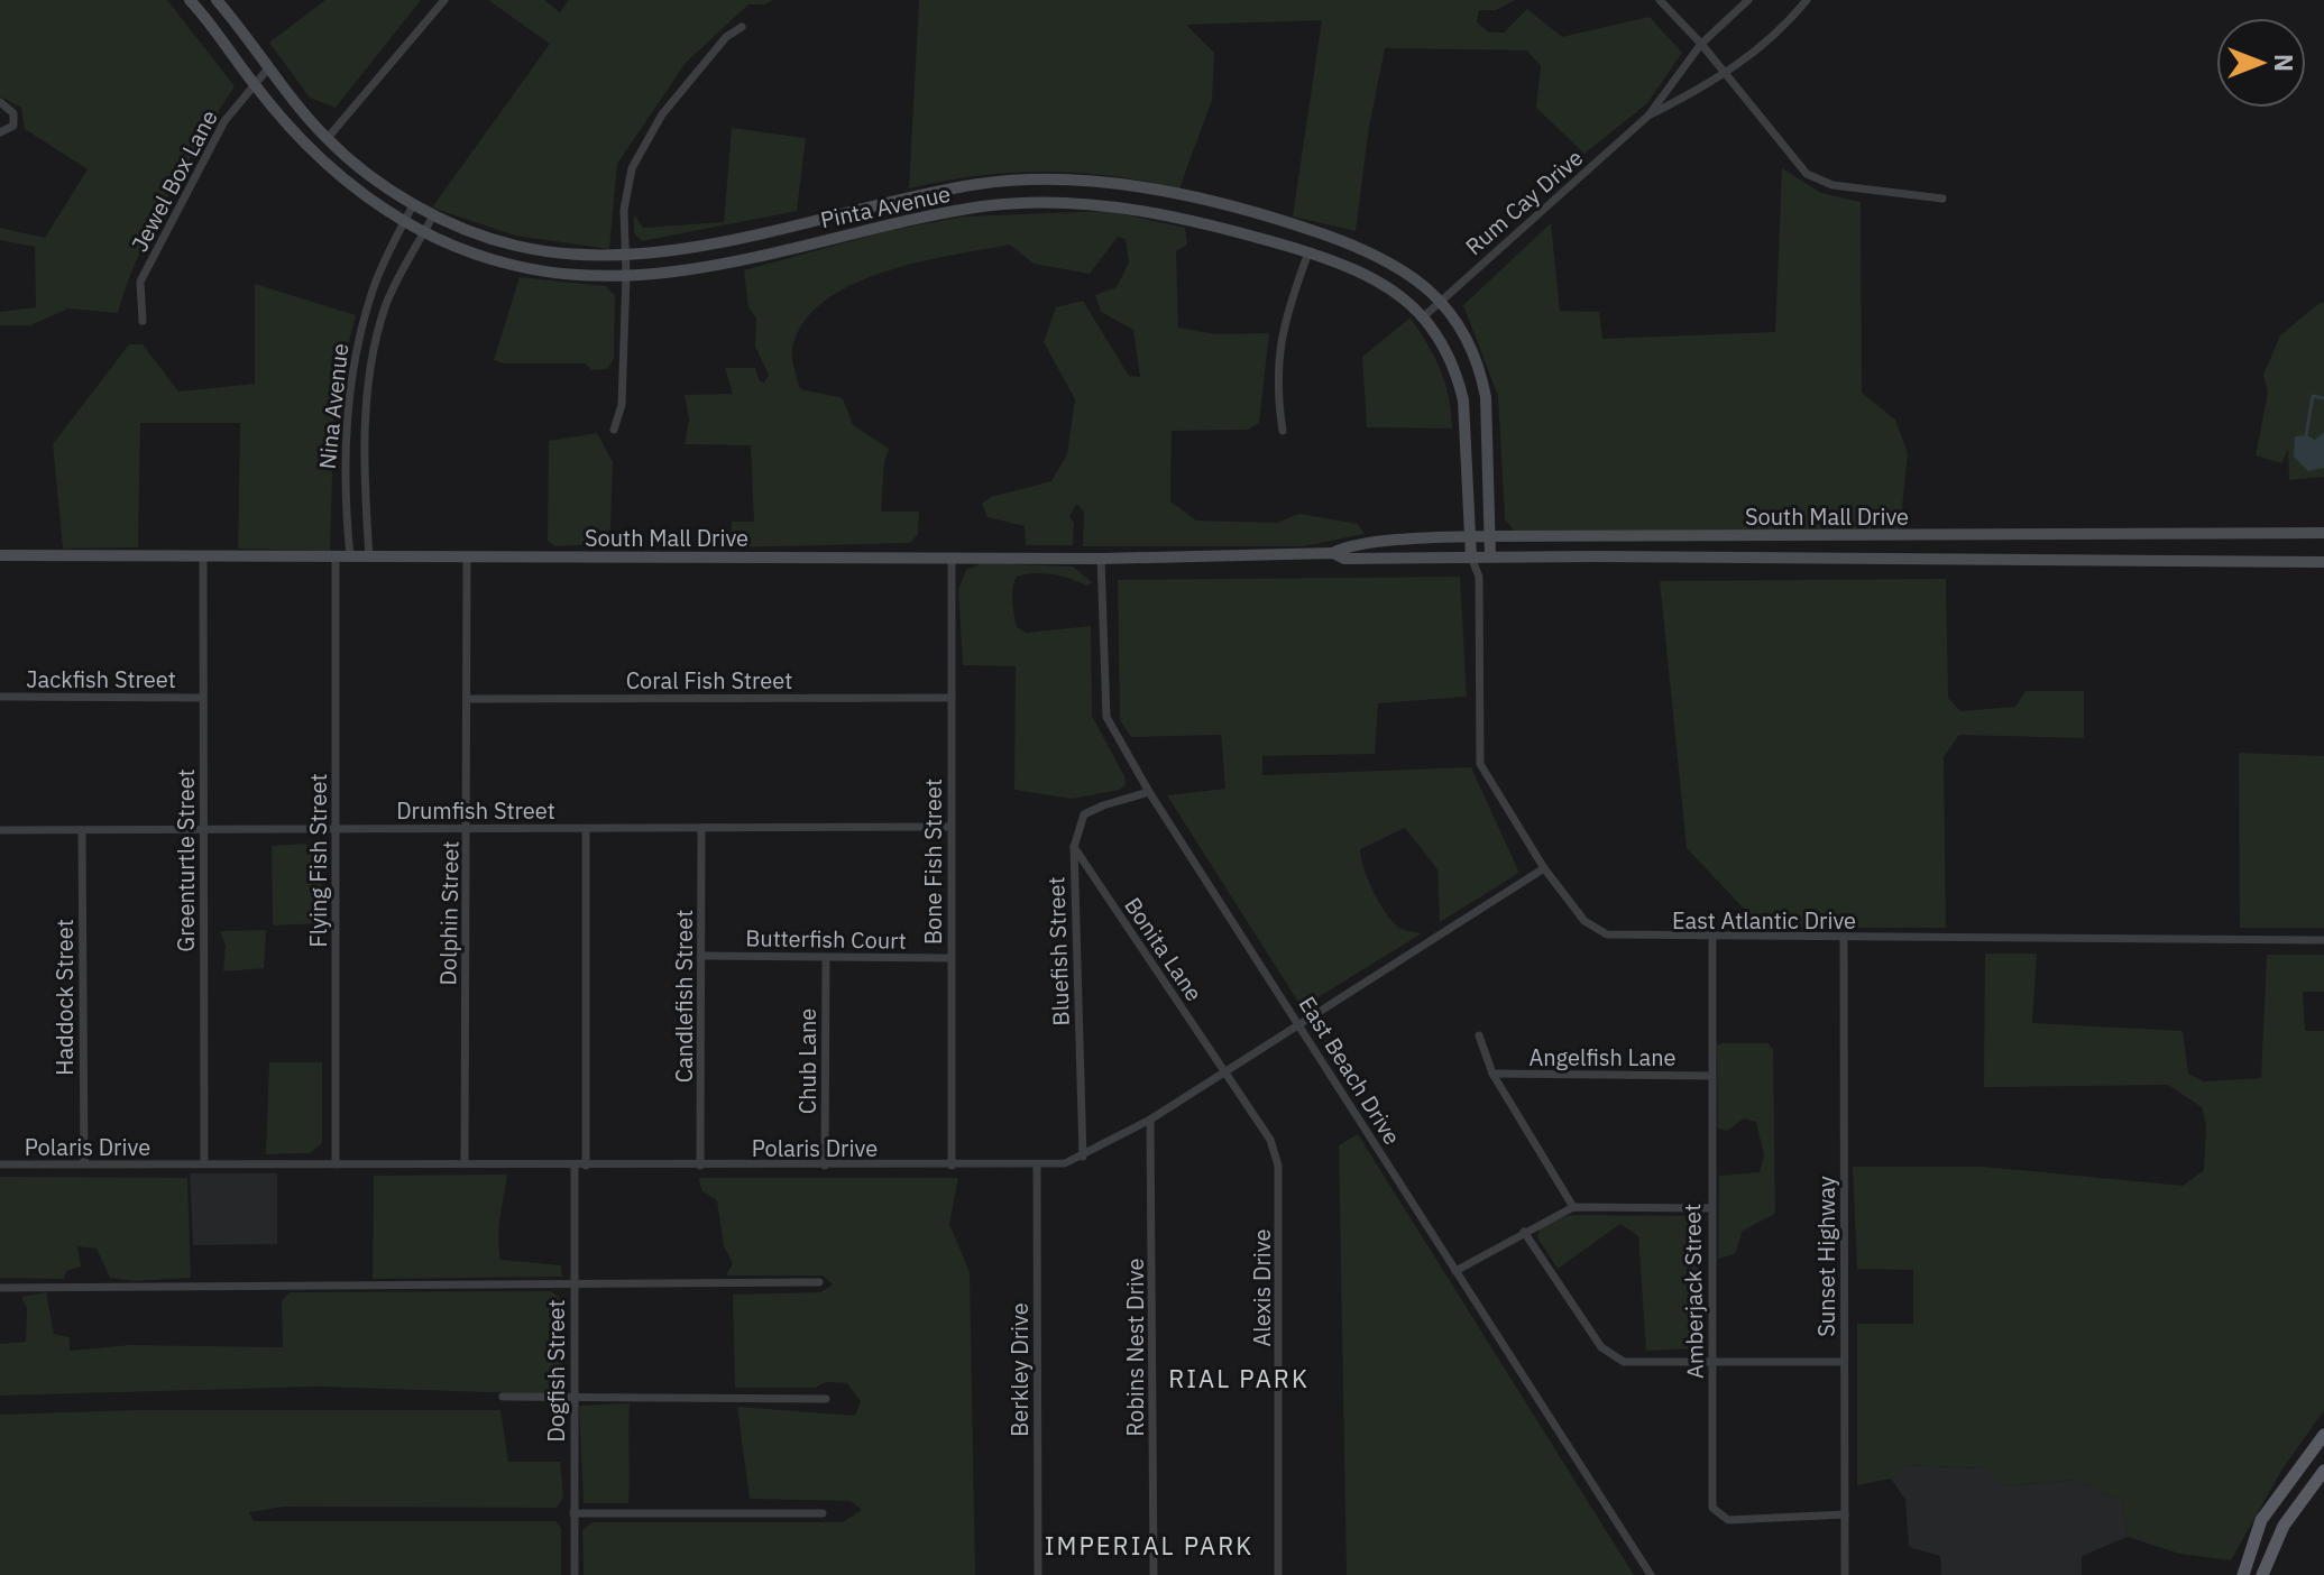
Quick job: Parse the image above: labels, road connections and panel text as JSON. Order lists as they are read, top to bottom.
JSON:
{
  "streets": {
    "street": [
      "Jewel Box Lane",
      "Rum Cay Drive",
      "Pinta Avenue",
      "Nina Avenue",
      "South Mall Drive",
      "Jackfish Street",
      "Coral Fish Street",
      "Drumfish Street",
      "Greenturtle Street",
      "Flying Fish Street",
      "Bone Fish Street",
      "Dolphin Street",
      "East Atlantic Drive",
      "Butterfish Court",
      "Bonita Lane",
      "Bluefish Street",
      "Candlefish Street",
      "Haddock Street",
      "Angelfish Lane",
      "Chub Lane",
      "East Beach Drive",
      "Polaris Drive",
      "Sunset Highway",
      "Alexis Drive",
      "Amberjack Street",
      "Robins Nest Drive",
      "Berkley Drive",
      "Dogfish Street"
    ]
  },
  "crossings": [
    ["Jewel Box Lane", "Pinta Avenue"],
    ["Rum Cay Drive", "Pinta Avenue"],
    ["Pinta Avenue", "Nina Avenue"],
    ["Pinta Avenue", "South Mall Drive"],
    ["Pinta Avenue", "East Atlantic Drive"],
    ["Nina Avenue", "South Mall Drive"],
    ["South Mall Drive", "Greenturtle Street"],
    ["South Mall Drive", "Flying Fish Street"],
    ["South Mall Drive", "Bone Fish Street"],
    ["South Mall Drive", "Dolphin Street"],
    ["South Mall Drive", "East Atlantic Drive"],
    ["South Mall Drive", "East Beach Drive"],
    ["Jackfish Street", "Greenturtle Street"],
    ["Coral Fish Street", "Bone Fish Street"],
    ["Coral Fish Street", "Dolphin Street"],
    ["Drumfish Street", "Greenturtle Street"],
    ["Drumfish Street", "Flying Fish Street"],
    ["Drumfish Street", "Bone Fish Street"],
    ["Drumfish Street", "Dolphin Street"],
    ["Drumfish Street", "Candlefish Street"],
    ["Drumfish Street", "Haddock Street"],
    ["Greenturtle Street", "Polaris Drive"],
    ["Flying Fish Street", "Polaris Drive"],
    ["Bone Fish Street", "Butterfish Court"],
    ["Bone Fish Street", "Polaris Drive"],
    ["Dolphin Street", "Polaris Drive"],
    ["East Atlantic Drive", "Polaris Drive"],
    ["East Atlantic Drive", "Sunset Highway"],
    ["East Atlantic Drive", "Amberjack Street"],
    ["Butterfish Court", "Candlefish Street"],
    ["Butterfish Court", "Chub Lane"],
    ["Bonita Lane", "Bluefish Street"],
    ["Bonita Lane", "Polaris Drive"],
    ["Bonita Lane", "Alexis Drive"],
    ["Bluefish Street", "East Beach Drive"],
    ["Bluefish Street", "Polaris Drive"],
    ["Candlefish Street", "Polaris Drive"],
    ["Haddock Street", "Polaris Drive"],
    ["Angelfish Lane", "Amberjack Street"],
    ["Chub Lane", "Polaris Drive"],
    ["East Beach Drive", "Polaris Drive"],
    ["Polaris Drive", "Alexis Drive"],
    ["Polaris Drive", "Robins Nest Drive"],
    ["Polaris Drive", "Berkley Drive"],
    ["Polaris Drive", "Dogfish Street"],
    ["Sunset Highway", "Amberjack Street"]
  ],
  "districts": ["RIAL PARK", "IMPERIAL PARK"],
  "north": "right"
}
